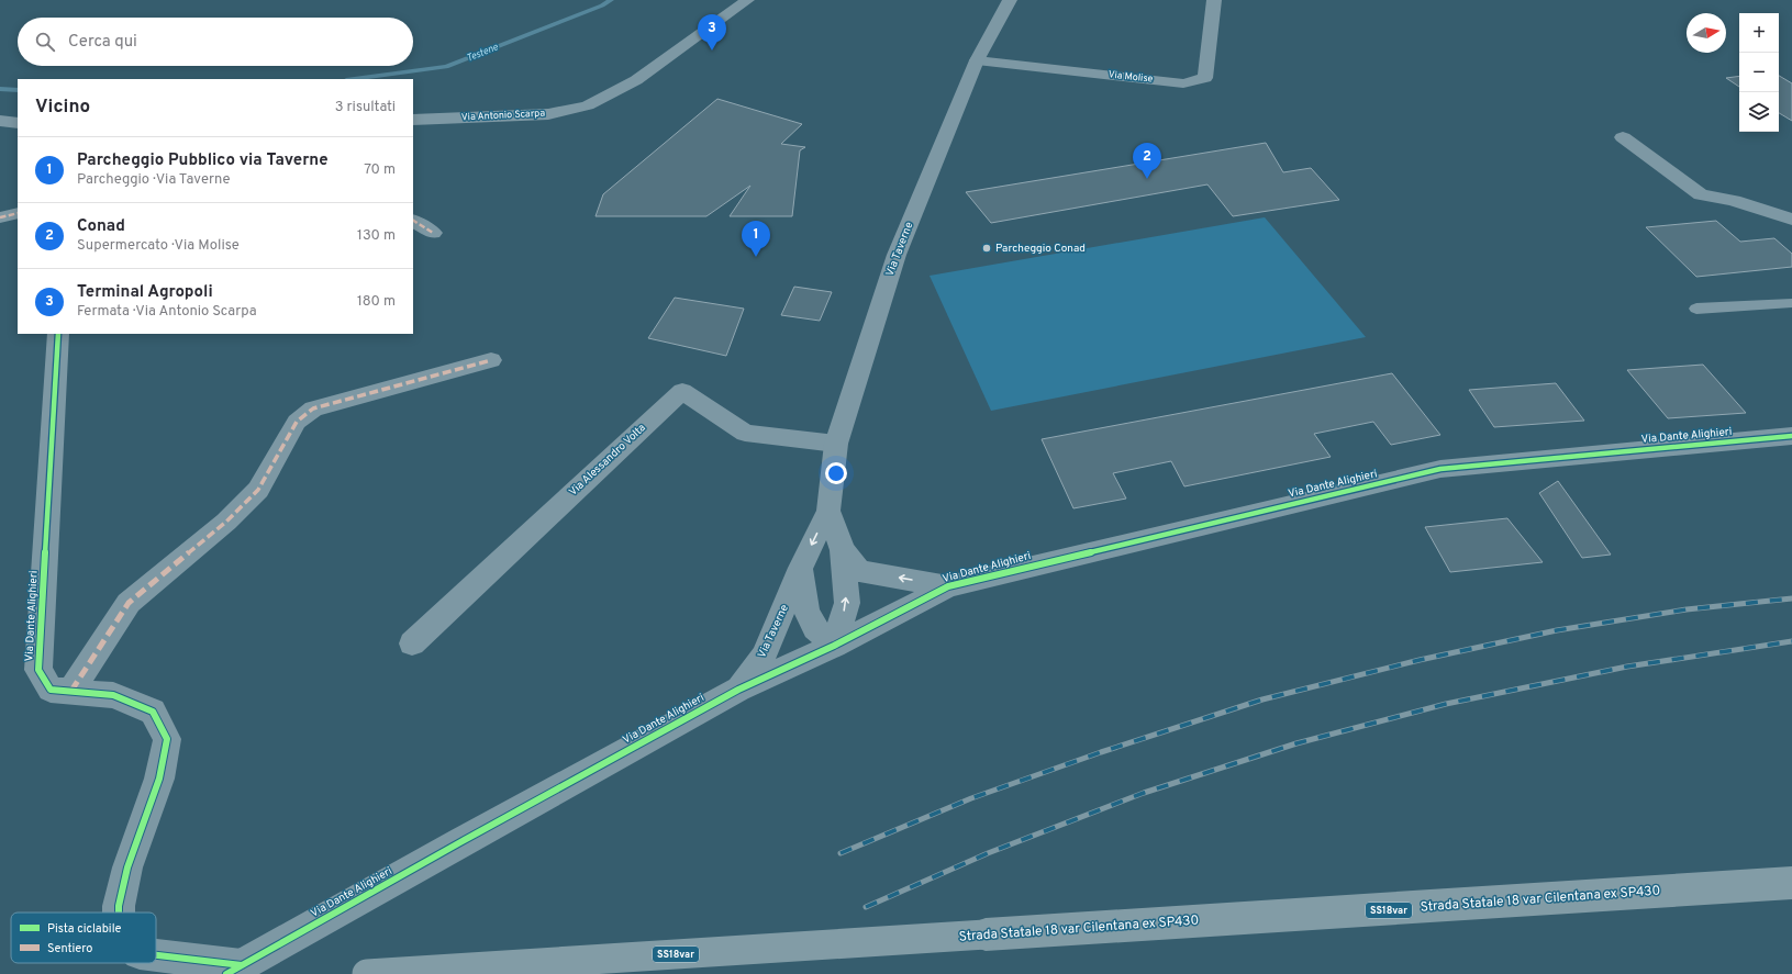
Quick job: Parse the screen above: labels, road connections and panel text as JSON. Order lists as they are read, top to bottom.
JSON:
{
  "streets": {
    "highway": ["Strada Statale 18 var Cilentana ex SP430", "SS18var"],
    "street": [
      "Via Molise",
      "Via Antonio Scarpa",
      "Via Taverne",
      "Via Dante Alighieri",
      "Via Alessandro Volta"
    ]
  },
  "crossings": [
    ["Via Molise", "Via Taverne"],
    ["Via Taverne", "Via Dante Alighieri"],
    ["Via Taverne", "Via Alessandro Volta"]
  ],
  "water": ["Testene"],
  "places": ["Parcheggio Conad"],
  "legend": ["Pista ciclabile", "Sentiero"],
  "north": "right",
  "page": {
    "map_buttons": ["+", "−"],
    "pins": ["3", "2", "1"],
    "search": "Cerca qui",
    "heading": ["Vicino", "3 risultati"],
    "list": [
      {
        "mark": "1",
        "name": "Parcheggio Pubblico via Taverne",
        "note": "Parcheggio · Via Taverne",
        "value": "70 m"
      },
      {
        "mark": "2",
        "name": "Conad",
        "note": "Supermercato · Via Molise",
        "value": "130 m"
      },
      {
        "mark": "3",
        "name": "Terminal Agropoli",
        "note": "Fermata · Via Antonio Scarpa",
        "value": "180 m"
      }
    ]
  }
}
